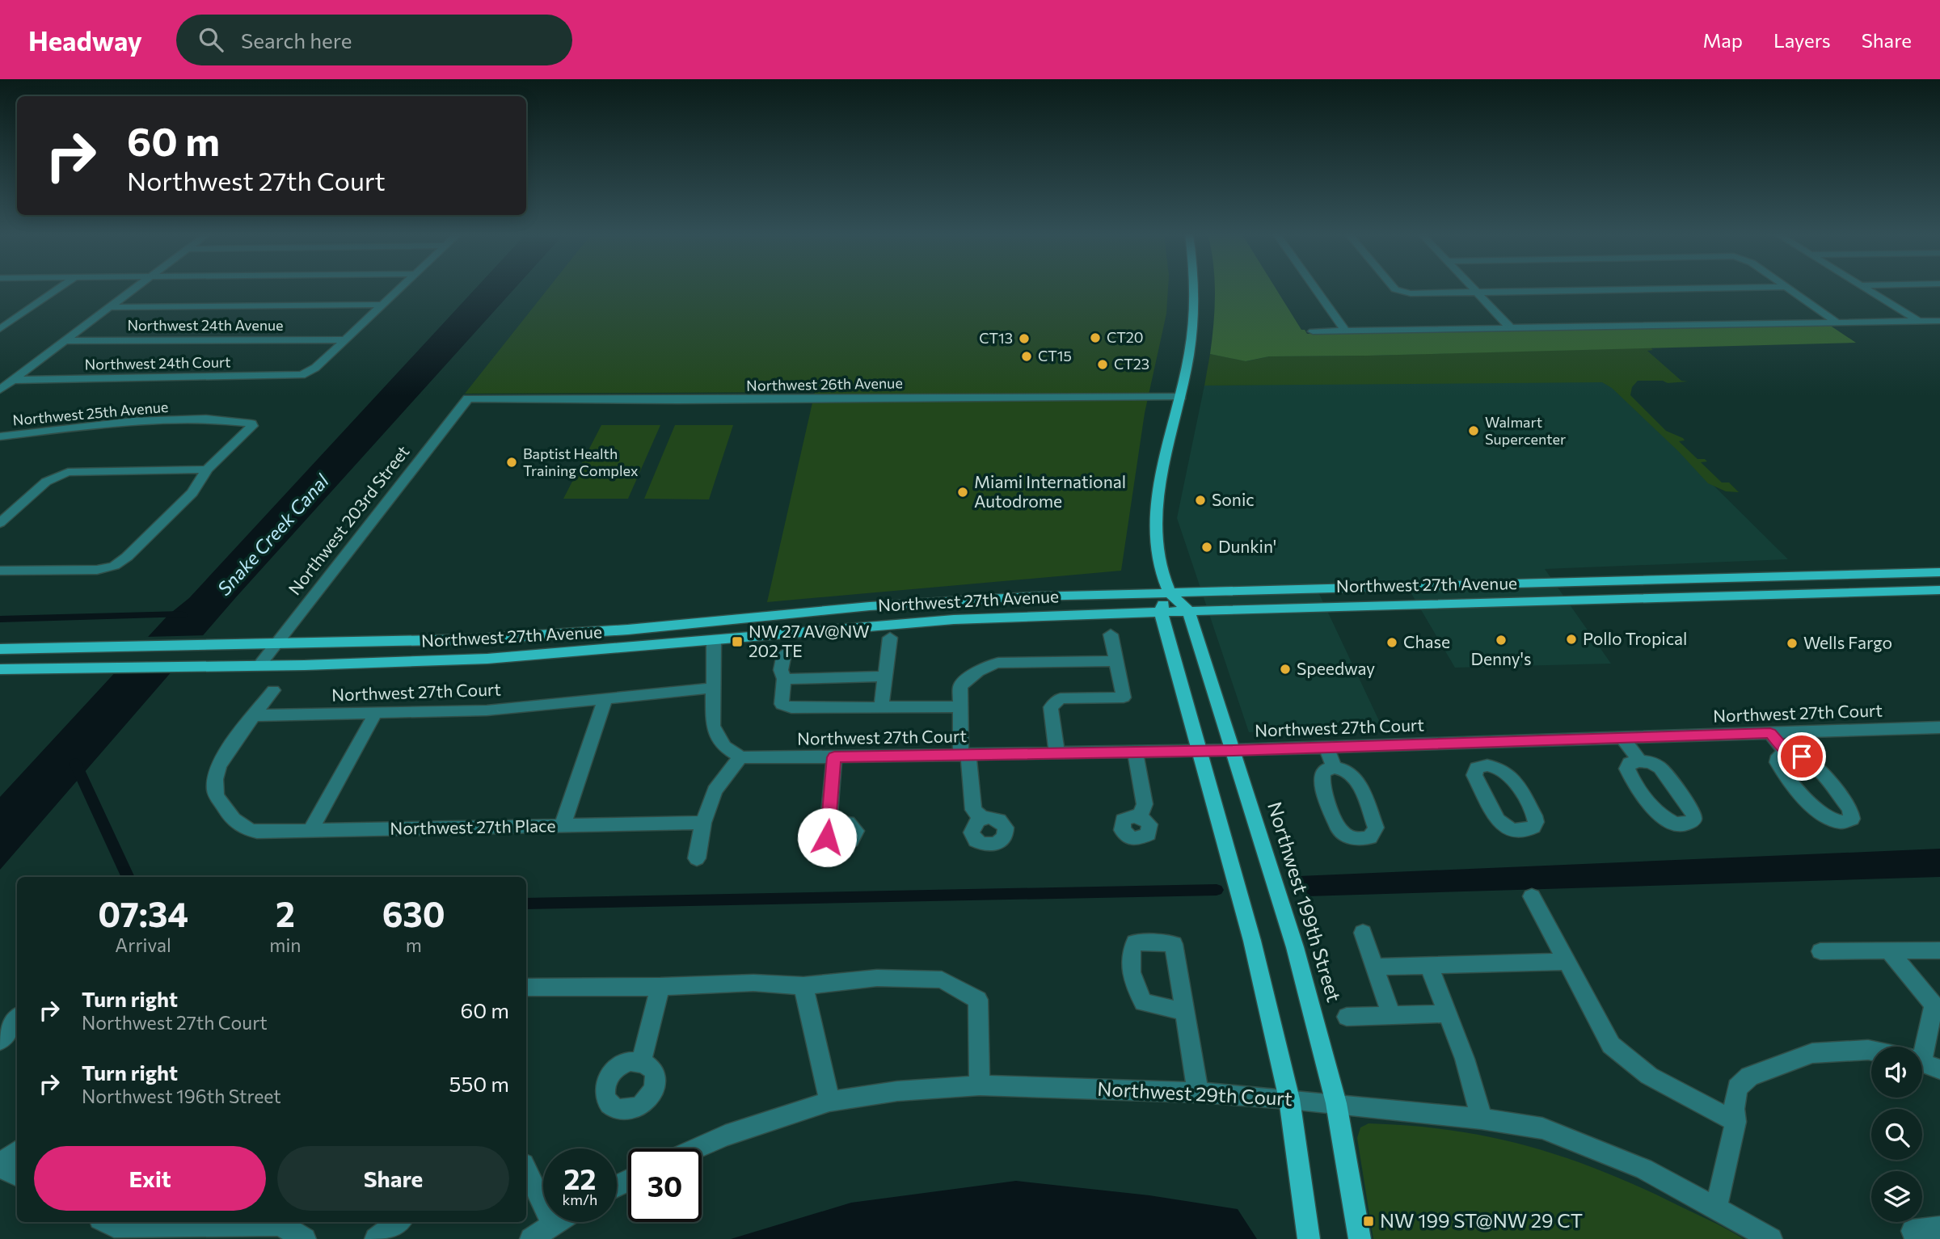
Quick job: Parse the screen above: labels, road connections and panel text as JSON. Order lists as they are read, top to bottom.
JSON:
{
  "streets": {
    "main road": ["Northwest 27th Avenue", "Northwest 199th Street"],
    "street": [
      "Northwest 24th Avenue",
      "Northwest 24th Court",
      "Northwest 26th Avenue",
      "Northwest 25th Avenue",
      "Northwest 203rd Street",
      "Northwest 27th Court",
      "Northwest 27th Place",
      "Northwest 29th Court"
    ]
  },
  "crossings": [
    ["Northwest 24th Avenue", "Northwest 24th Court"],
    ["Northwest 26th Avenue", "Northwest 203rd Street"],
    ["Northwest 203rd Street", "Northwest 27th Avenue"],
    ["Northwest 27th Avenue", "Northwest 199th Street"],
    ["Northwest 27th Court", "Northwest 27th Place"],
    ["Northwest 27th Court", "Northwest 199th Street"],
    ["Northwest 199th Street", "Northwest 29th Court"]
  ],
  "water": ["Snake Creek Canal"],
  "places": {
    "other": [
      "CT20",
      "CT13",
      "CT15",
      "CT23",
      "Walmart Supercenter",
      "Baptist Health Training Complex",
      "Miami International Autodrome",
      "Sonic",
      "Dunkin'",
      "Pollo Tropical",
      "Denny's",
      "Chase",
      "Wells Fargo",
      "Speedway"
    ],
    "transit": ["NW 27 AV@NW 202 TE", "NW 199 ST@NW 29 CT"]
  },
  "page": {
    "header": "Headway",
    "search": "Search here",
    "nav": ["Map", "Layers", "Share"],
    "turn": ["60 m", "Northwest 27th Court"],
    "eta": [
      "07:34",
      "Arrival",
      "2",
      "min",
      "630",
      "m"
    ],
    "list": [
      {
        "name": "Turn right",
        "note": "Northwest 27th Court",
        "value": "60 m"
      },
      {
        "name": "Turn right",
        "note": "Northwest 196th Street",
        "value": "550 m"
      }
    ],
    "buttons": ["Exit", "Share"],
    "speed": "22 km/h",
    "limit": "30"
  }
}
